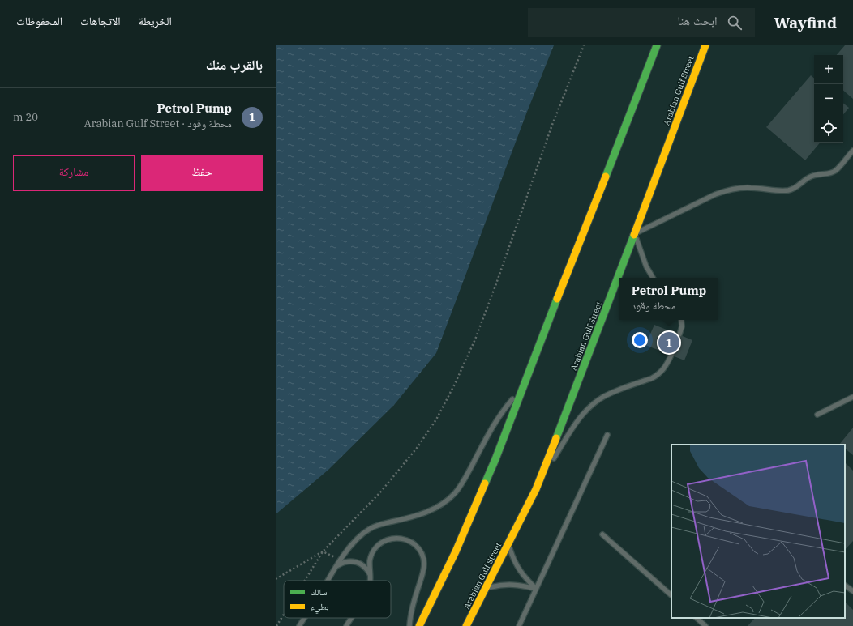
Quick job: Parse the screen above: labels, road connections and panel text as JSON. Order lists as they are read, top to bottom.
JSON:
{
  "streets": {
    "main road": ["Arabian Gulf Street"]
  },
  "legend": ["سالك", "بطيء"],
  "page": {
    "header": "Wayfind",
    "search": "ابحث هنا",
    "nav": ["الخريطة", "الاتجاهات", "المحفوظات"],
    "heading": "بالقرب منك",
    "map_buttons": ["+", "−"],
    "list": [
      {
        "mark": "1",
        "name": "Petrol Pump",
        "note": "محطة وقود · Arabian Gulf Street",
        "value": "20 m"
      }
    ],
    "buttons": ["حفظ", "مشاركة"],
    "popup": ["Petrol Pump", "محطة وقود"],
    "pins": "1"
  }
}
